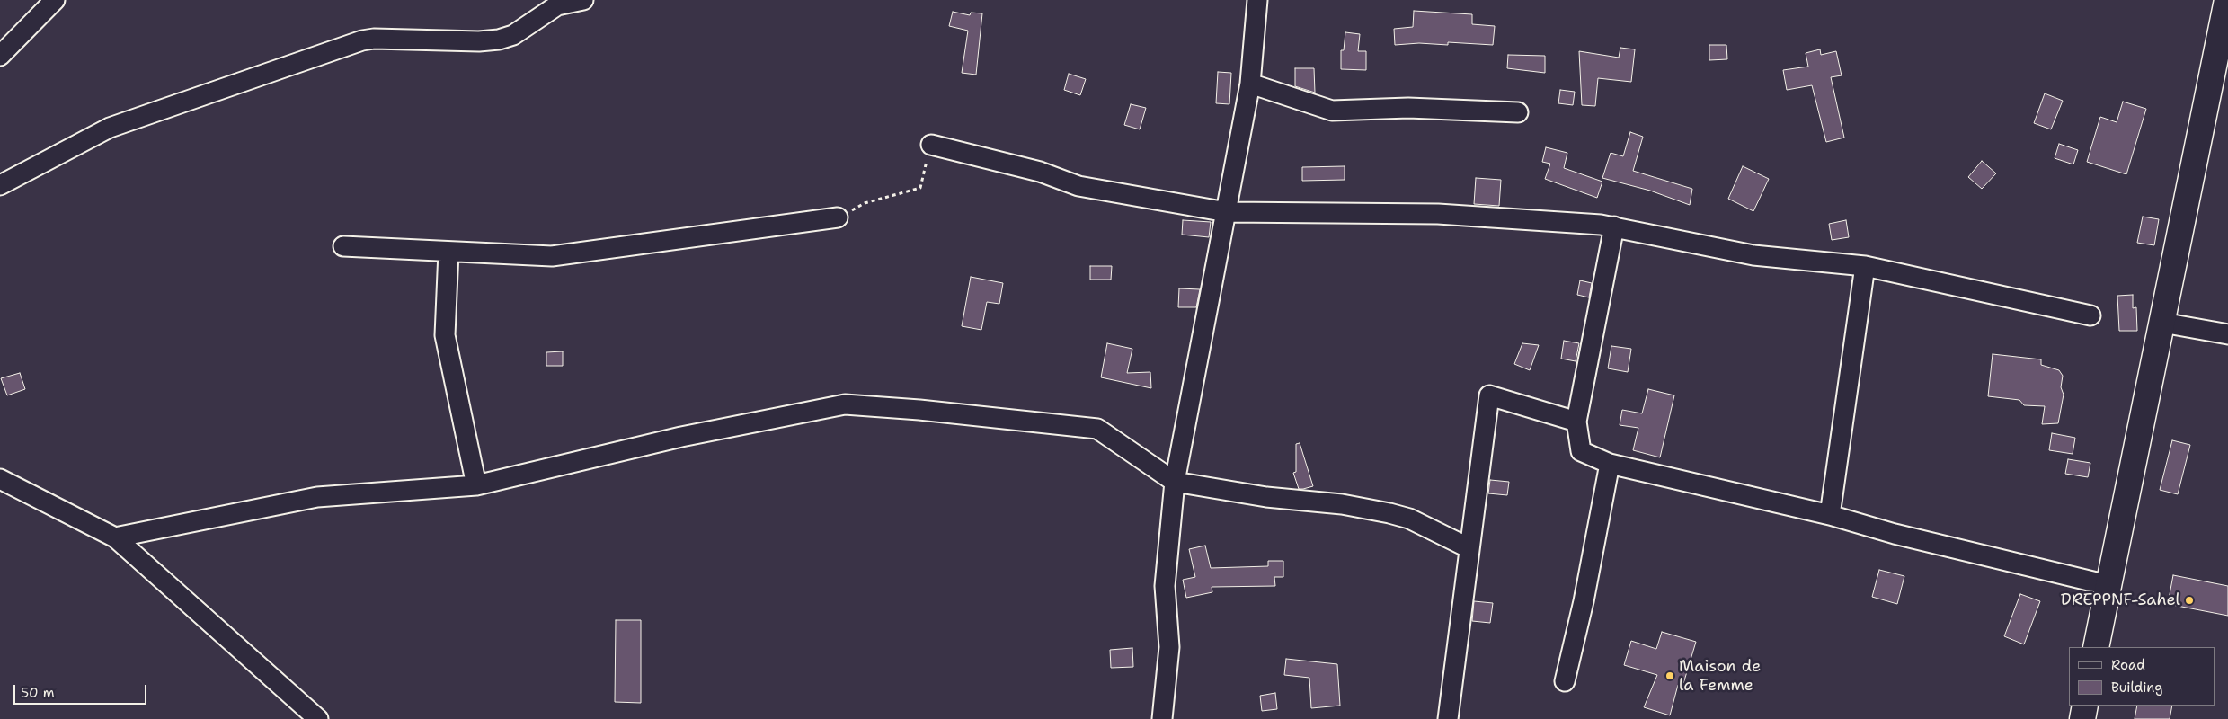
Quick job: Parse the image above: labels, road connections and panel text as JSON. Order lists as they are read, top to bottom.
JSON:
{
  "places": ["DREPPNF-Sahel", "Maison de la Femme"],
  "legend": ["Road", "Building"],
  "scale_bar": "50 m"
}
